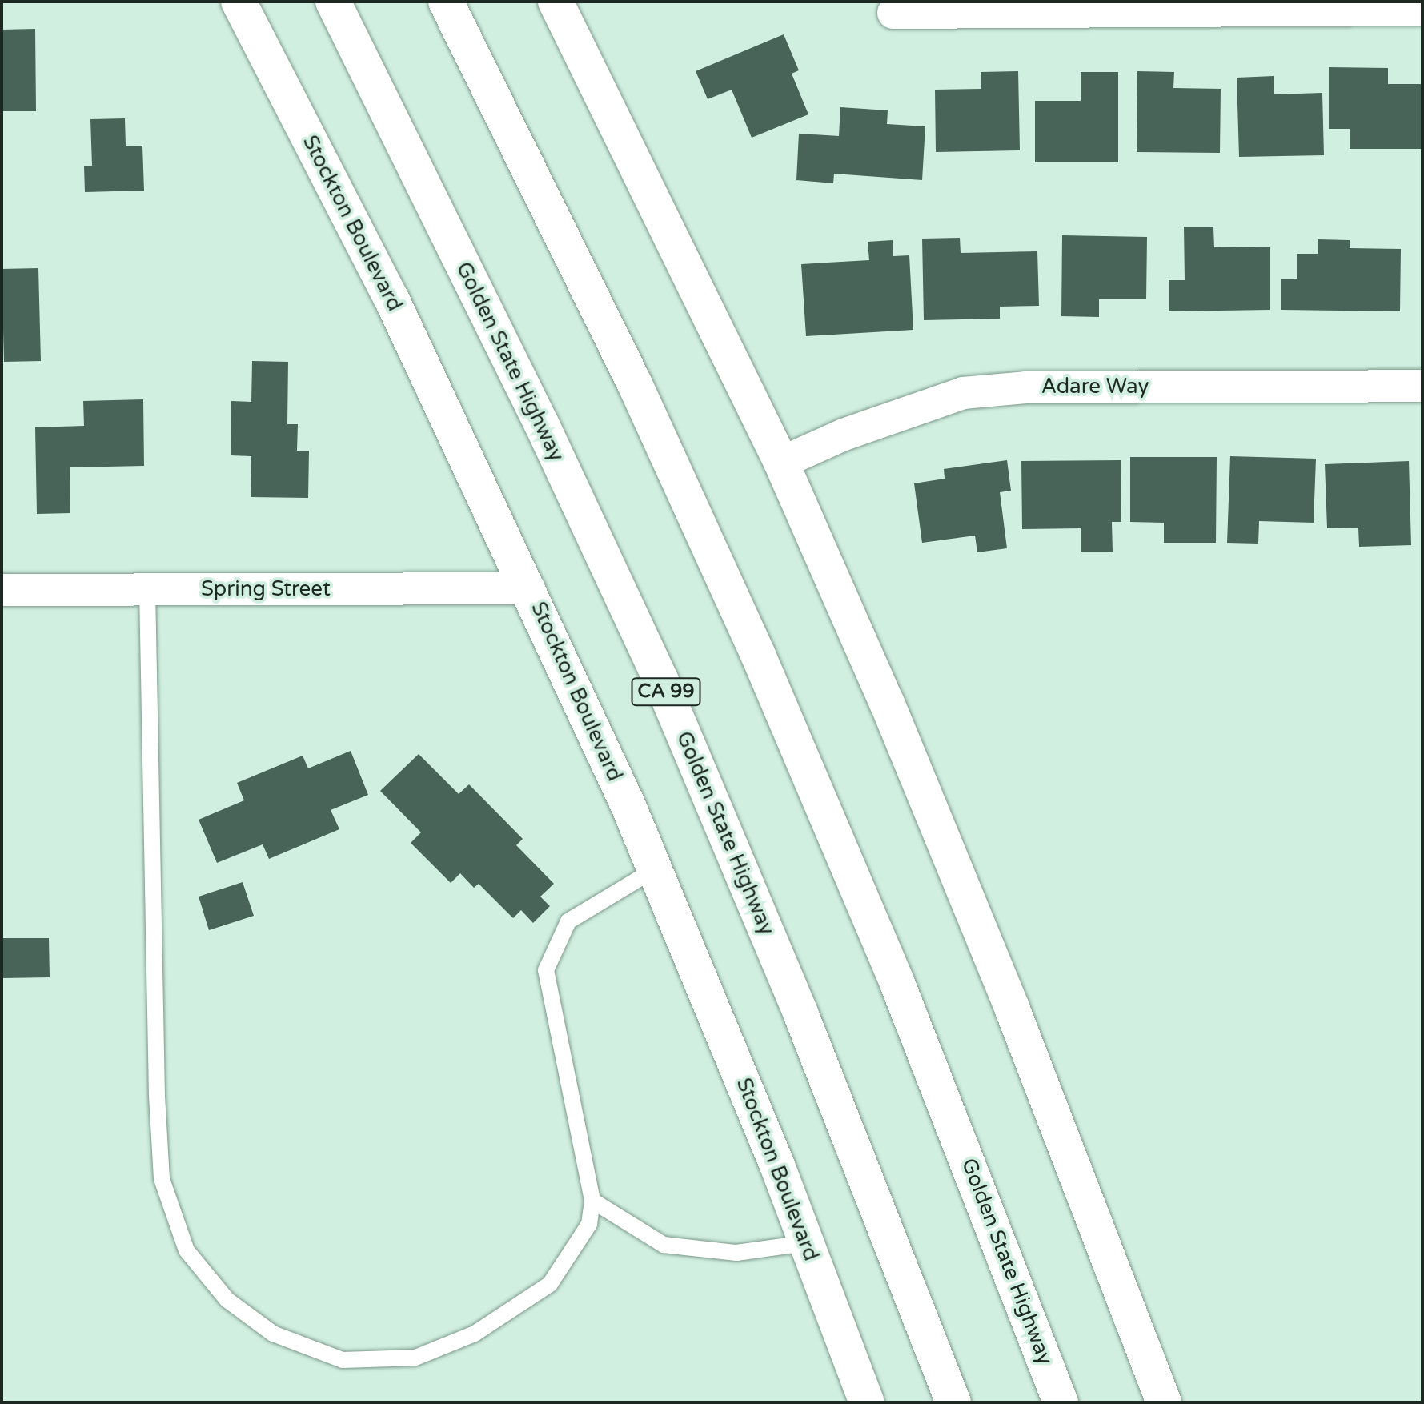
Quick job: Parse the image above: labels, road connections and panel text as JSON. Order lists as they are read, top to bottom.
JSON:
{
  "streets": {
    "main road": ["Stockton Boulevard", "Golden State Highway", "CA 99"],
    "street": ["Adare Way", "Spring Street"]
  },
  "crossings": [
    ["Stockton Boulevard", "Spring Street"]
  ]
}
